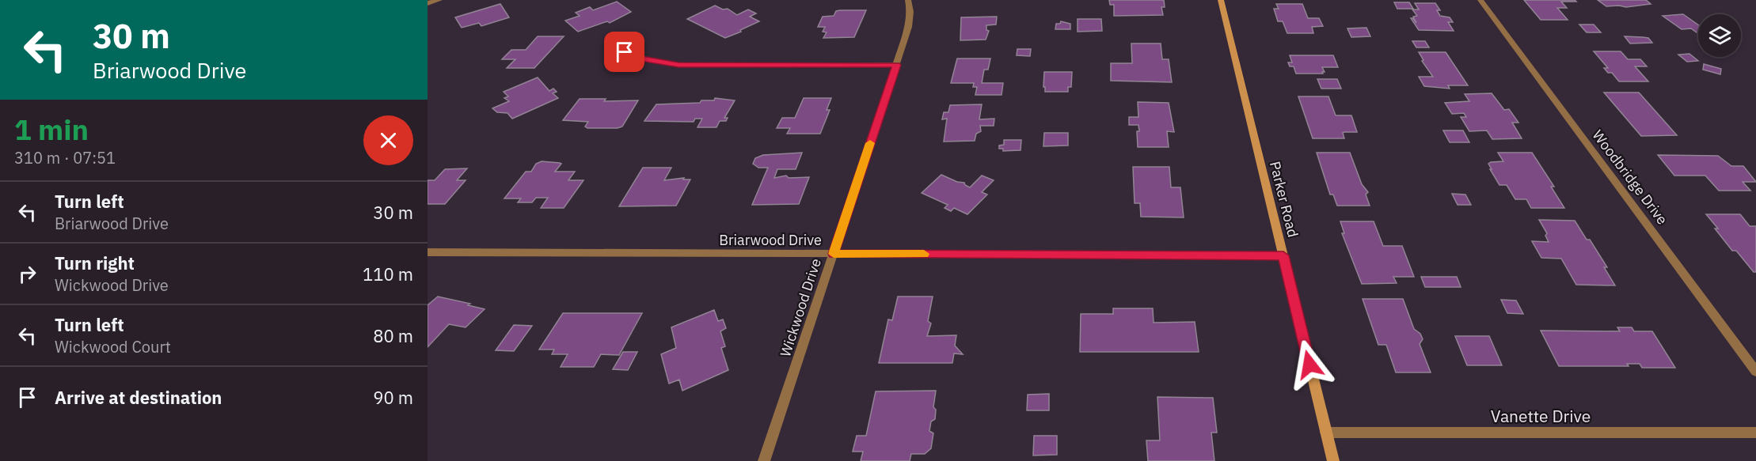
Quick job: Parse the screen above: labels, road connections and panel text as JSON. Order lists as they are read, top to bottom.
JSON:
{
  "streets": {
    "street": [
      "Woodbridge Drive",
      "Parker Road",
      "Briarwood Drive",
      "Wickwood Drive",
      "Vanette Drive"
    ]
  },
  "crossings": [
    ["Parker Road", "Briarwood Drive"],
    ["Parker Road", "Vanette Drive"],
    ["Briarwood Drive", "Wickwood Drive"]
  ],
  "page": {
    "turn": ["30 m", "Briarwood Drive"],
    "heading": ["1 min", "310 m · 07:51"],
    "list": [
      {
        "name": "Turn left",
        "note": "Briarwood Drive",
        "value": "30 m"
      },
      {
        "name": "Turn right",
        "note": "Wickwood Drive",
        "value": "110 m"
      },
      {
        "name": "Turn left",
        "note": "Wickwood Court",
        "value": "80 m"
      },
      {
        "name": "Arrive at destination",
        "value": "90 m"
      }
    ]
  }
}
